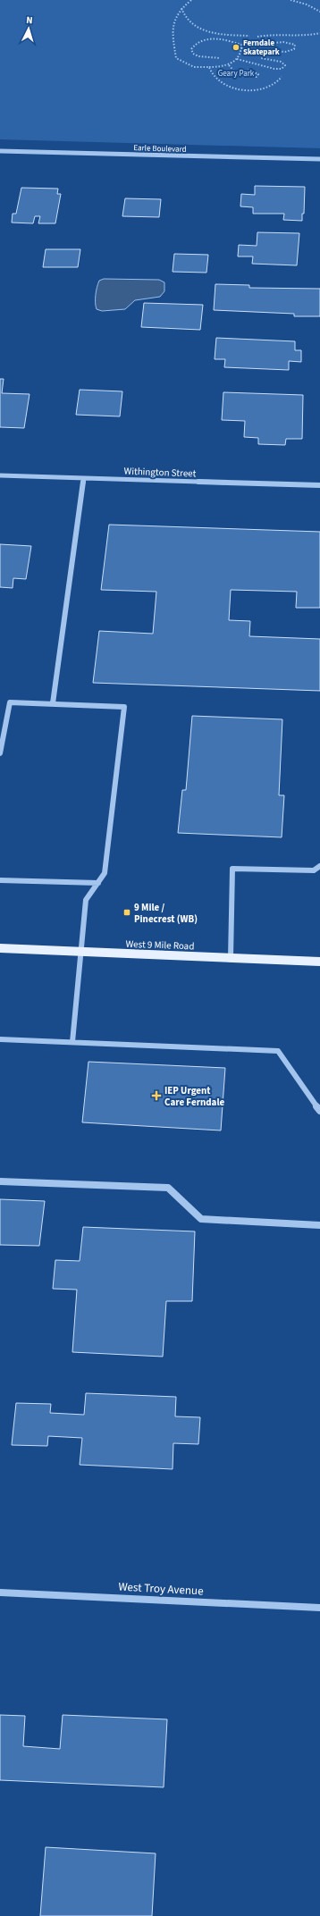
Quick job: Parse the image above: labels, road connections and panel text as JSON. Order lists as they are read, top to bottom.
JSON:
{
  "streets": {
    "main road": ["West 9 Mile Road"],
    "street": ["Earle Boulevard", "Withington Street", "West Troy Avenue"]
  },
  "parks": ["Geary Park"],
  "places": {
    "other": ["Ferndale Skatepark"],
    "transit": ["9 Mile / Pinecrest (WB)"],
    "health": ["IEP Urgent Care Ferndale"]
  },
  "north": "top"
}
